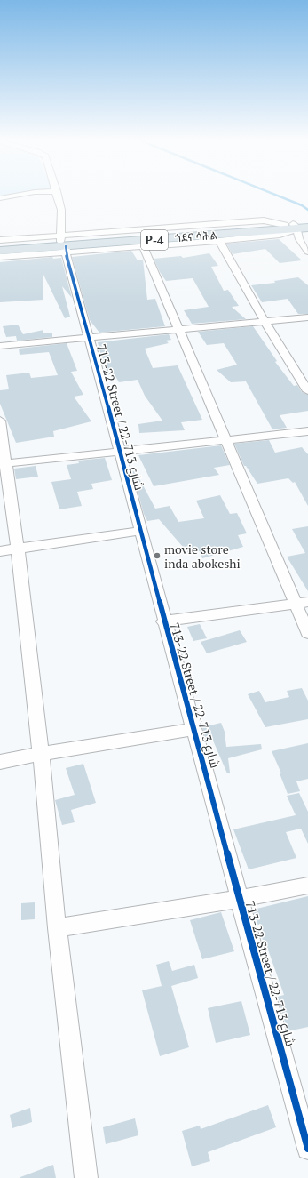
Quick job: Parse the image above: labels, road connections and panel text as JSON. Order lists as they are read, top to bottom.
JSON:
{
  "streets": {
    "highway": ["ጎደና ሳሕል", "P-4"],
    "street": ["713-22 Street / شارع 713-22"]
  },
  "crossings": [
    ["ጎደና ሳሕል", "713-22 Street / شارع 713-22"]
  ],
  "places": ["movie store inda abokeshi"]
}
